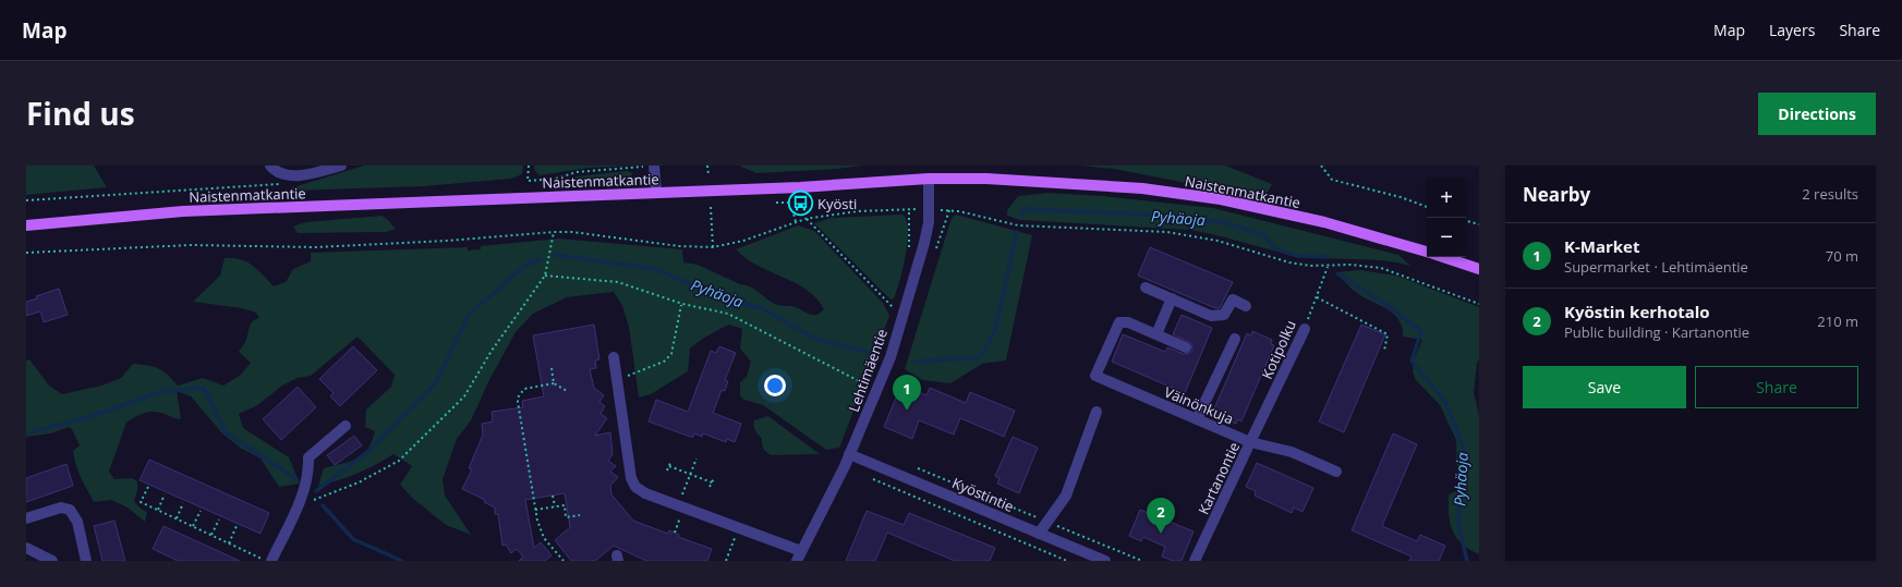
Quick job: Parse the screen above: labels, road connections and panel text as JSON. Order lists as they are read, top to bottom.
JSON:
{
  "streets": {
    "main road": ["Naistenmatkantie"],
    "street": [
      "Kotipolku",
      "Lehtimäentie",
      "Väinönkuja",
      "Kartanontie",
      "Kyöstintie"
    ]
  },
  "crossings": [
    ["Naistenmatkantie", "Lehtimäentie"],
    ["Kotipolku", "Väinönkuja"],
    ["Kotipolku", "Kartanontie"],
    ["Lehtimäentie", "Kyöstintie"],
    ["Väinönkuja", "Kartanontie"]
  ],
  "water": ["Pyhäoja"],
  "places": {
    "bus stop": ["Kyösti"]
  },
  "page": {
    "header": "Map",
    "nav": ["Map", "Layers", "Share"],
    "title": "Find us",
    "buttons": [
      "Directions",
      ["Save", "Share"]
    ],
    "heading": ["Nearby", "2 results"],
    "map_buttons": ["+", "−"],
    "list": [
      {
        "mark": "1",
        "name": "K-Market",
        "note": "Supermarket · Lehtimäentie",
        "value": "70 m"
      },
      {
        "mark": "2",
        "name": "Kyöstin kerhotalo",
        "note": "Public building · Kartanontie",
        "value": "210 m"
      }
    ],
    "pins": ["1", "2"]
  }
}
